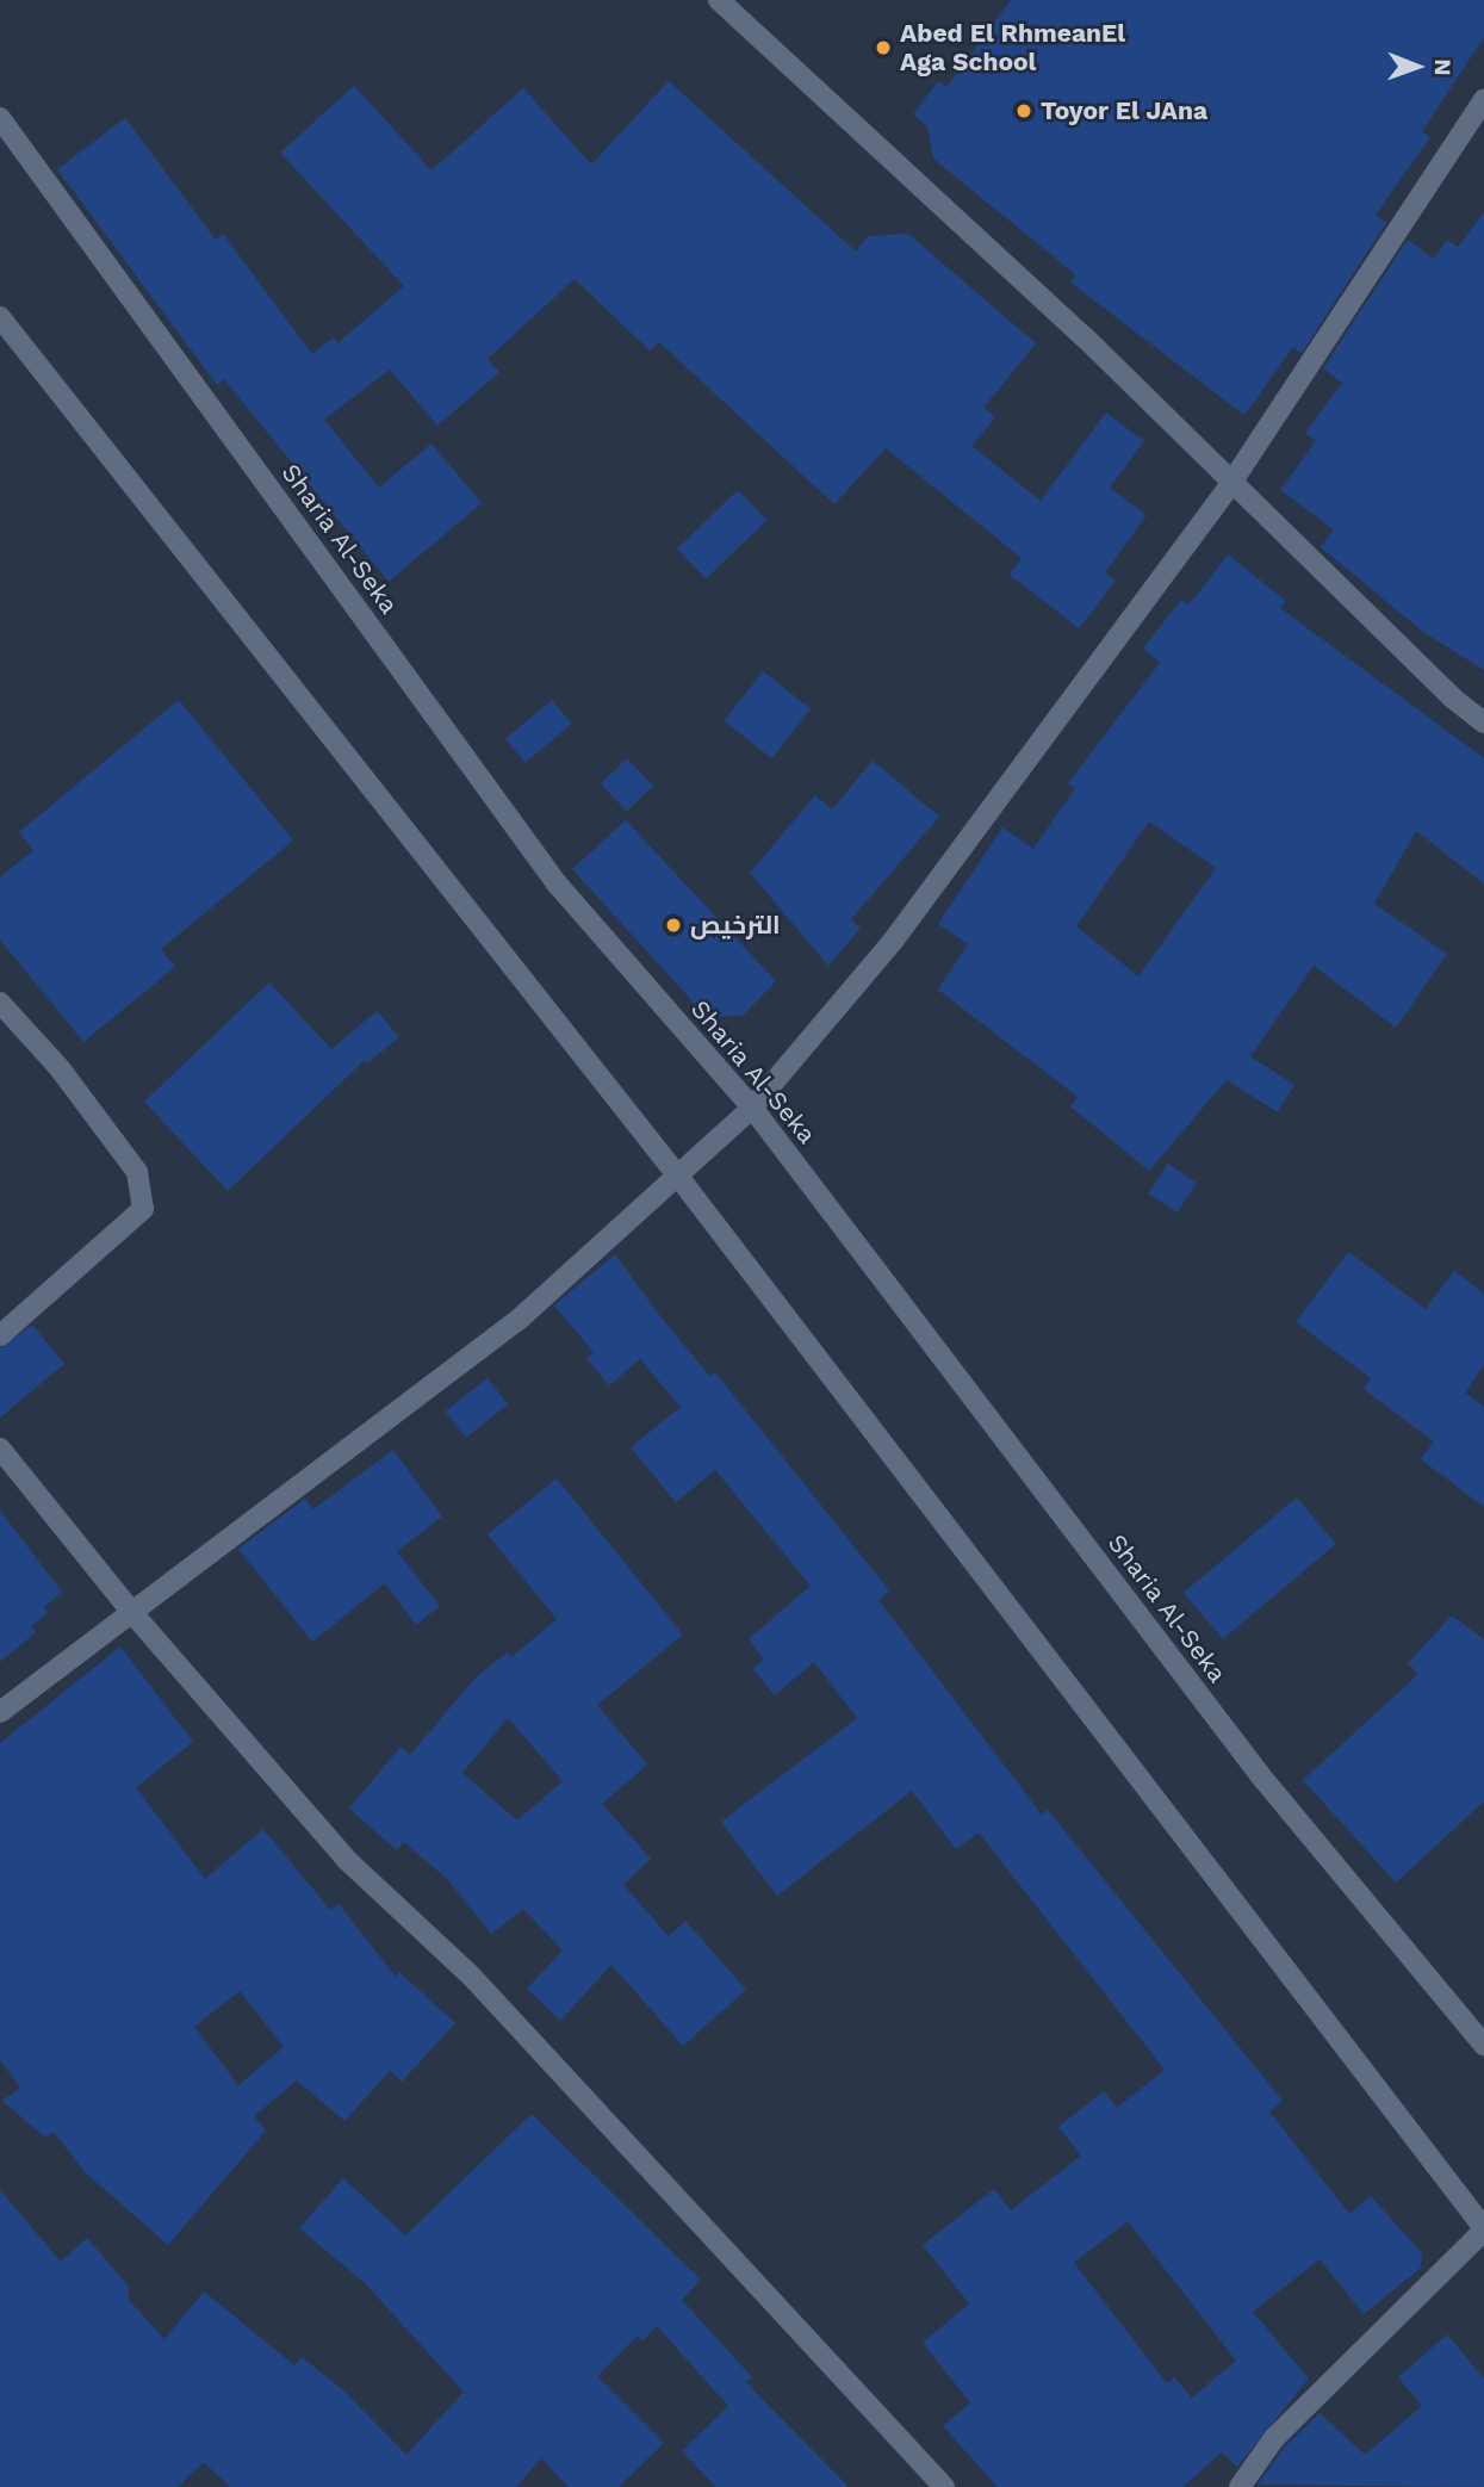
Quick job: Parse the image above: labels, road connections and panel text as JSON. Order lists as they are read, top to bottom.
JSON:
{
  "streets": {
    "street": ["Sharia Al-Seka"]
  },
  "places": ["Abed El RhmeanEl Aga School", "Toyor El JAna", "الترخيص"],
  "north": "right"
}
